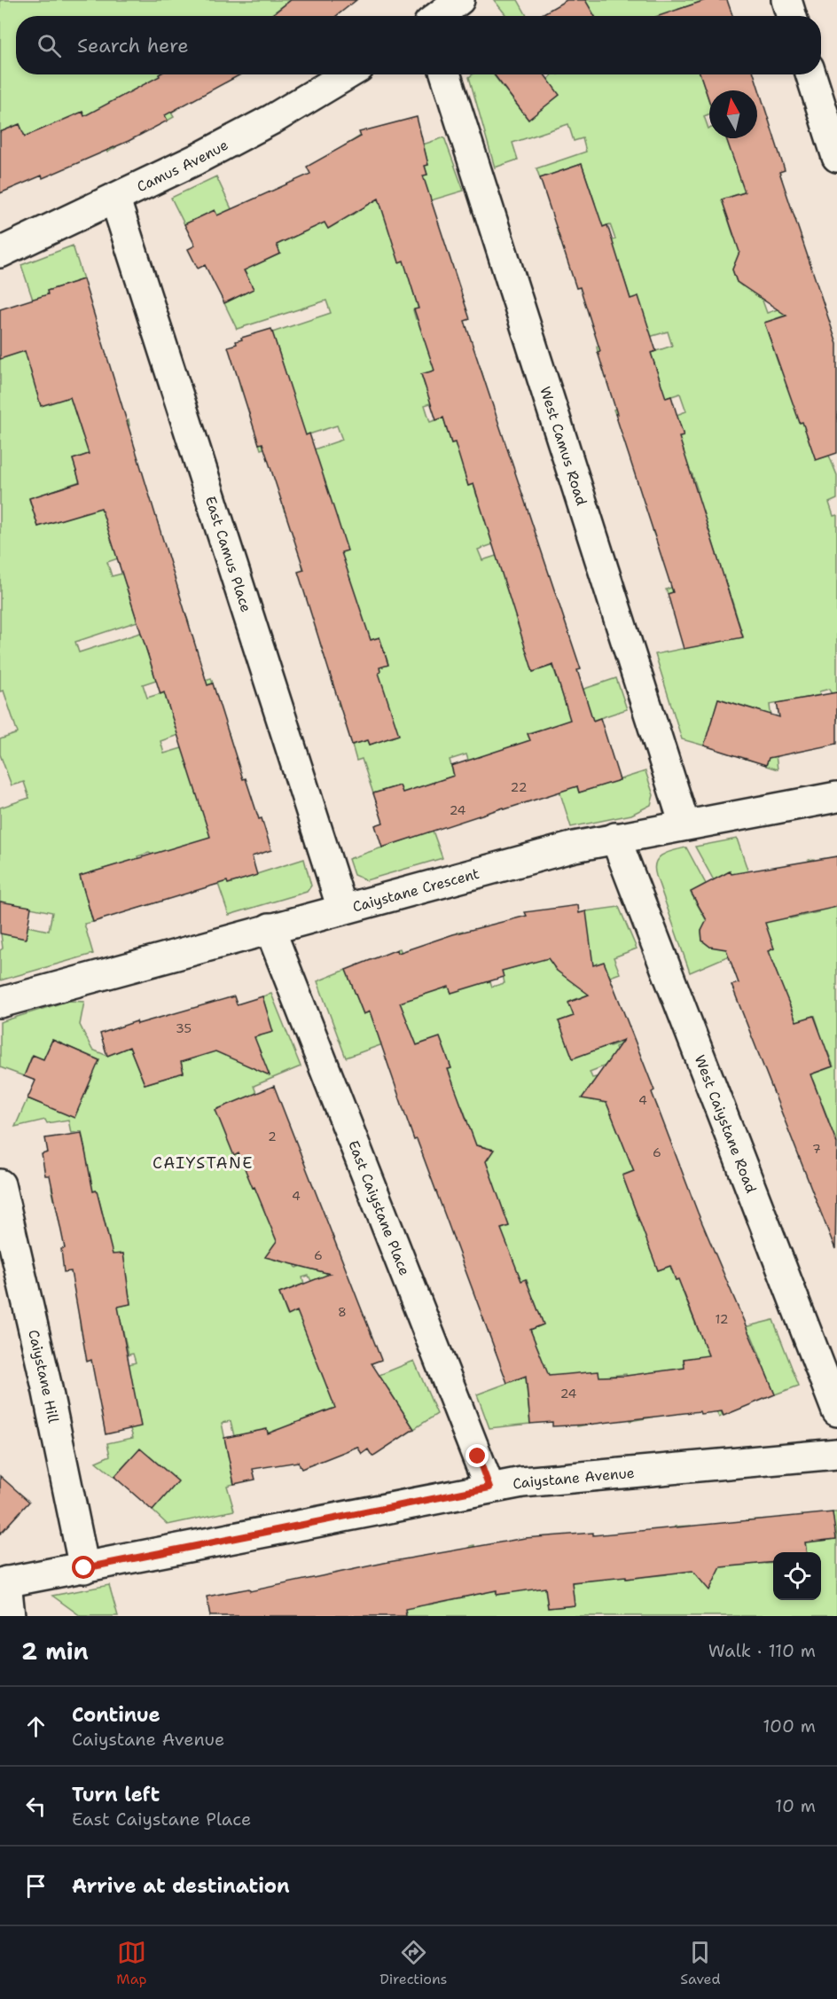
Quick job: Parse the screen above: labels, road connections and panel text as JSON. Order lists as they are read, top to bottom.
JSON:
{
  "streets": {
    "street": [
      "Camus Avenue",
      "West Camus Road",
      "East Camus Place",
      "Caiystane Crescent",
      "West Caiystane Road",
      "East Caiystane Place",
      "Caiystane Hill",
      "Caiystane Avenue"
    ]
  },
  "crossings": [
    ["Camus Avenue", "East Camus Place"],
    ["West Camus Road", "Caiystane Crescent"],
    ["East Camus Place", "Caiystane Crescent"],
    ["Caiystane Crescent", "West Caiystane Road"],
    ["Caiystane Crescent", "East Caiystane Place"],
    ["East Caiystane Place", "Caiystane Avenue"],
    ["Caiystane Hill", "Caiystane Avenue"]
  ],
  "districts": ["CAIYSTANE"],
  "house_numbers": [
    "22",
    "24",
    "35",
    "4",
    "2",
    "7",
    "6",
    "4",
    "6",
    "8",
    "12",
    "24"
  ],
  "north": "top",
  "page": {
    "search": "Search here",
    "heading": ["2 min", "Walk · 110 m"],
    "list": [
      ["Continue", "Caiystane Avenue", "100 m"],
      ["Turn left", "East Caiystane Place", "10 m"],
      "Arrive at destination"
    ],
    "nav": ["Map", "Directions", "Saved"]
  }
}
